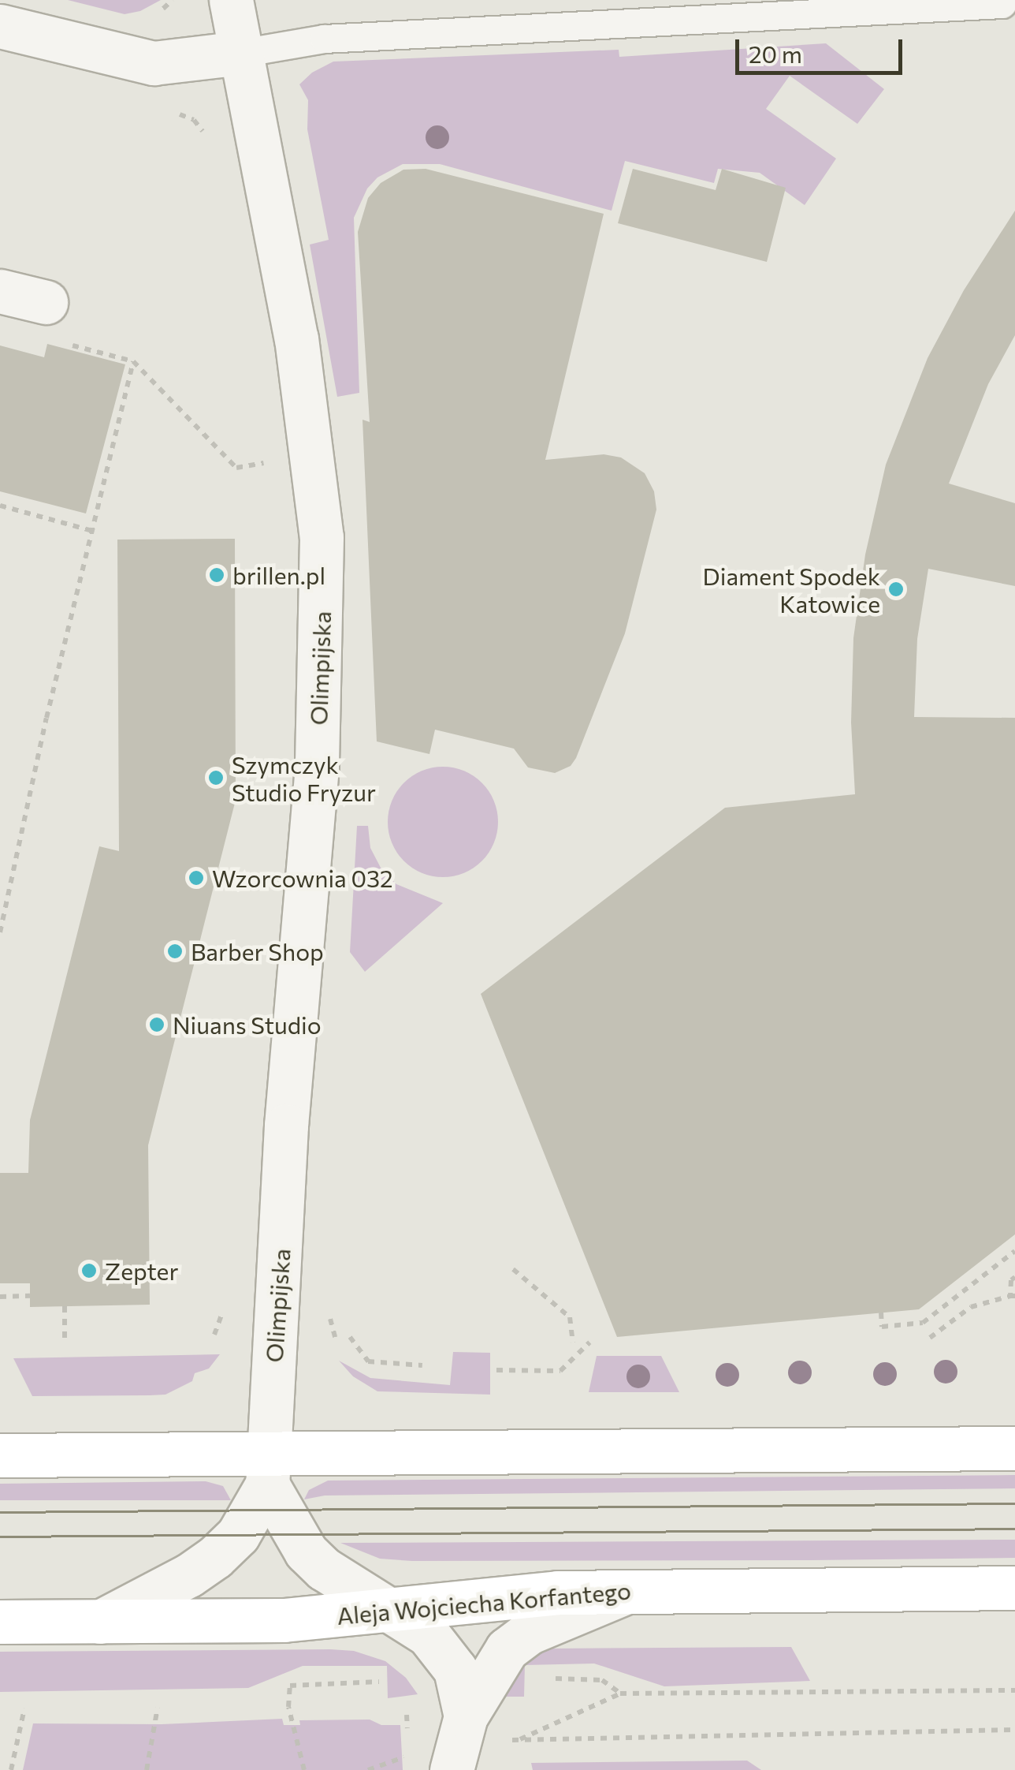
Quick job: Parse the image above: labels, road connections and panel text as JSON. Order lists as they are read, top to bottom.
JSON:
{
  "streets": {
    "main road": ["Aleja Wojciecha Korfantego"],
    "street": ["Olimpijska"]
  },
  "crossings": [
    ["Olimpijska", "Aleja Wojciecha Korfantego"]
  ],
  "places": [
    "brillen.pl",
    "Diament Spodek Katowice",
    "Szymczyk Studio Fryzur",
    "Wzorcownia 032",
    "Barber Shop",
    "Niuans Studio",
    "Zepter"
  ],
  "scale_bar": "20 m"
}
